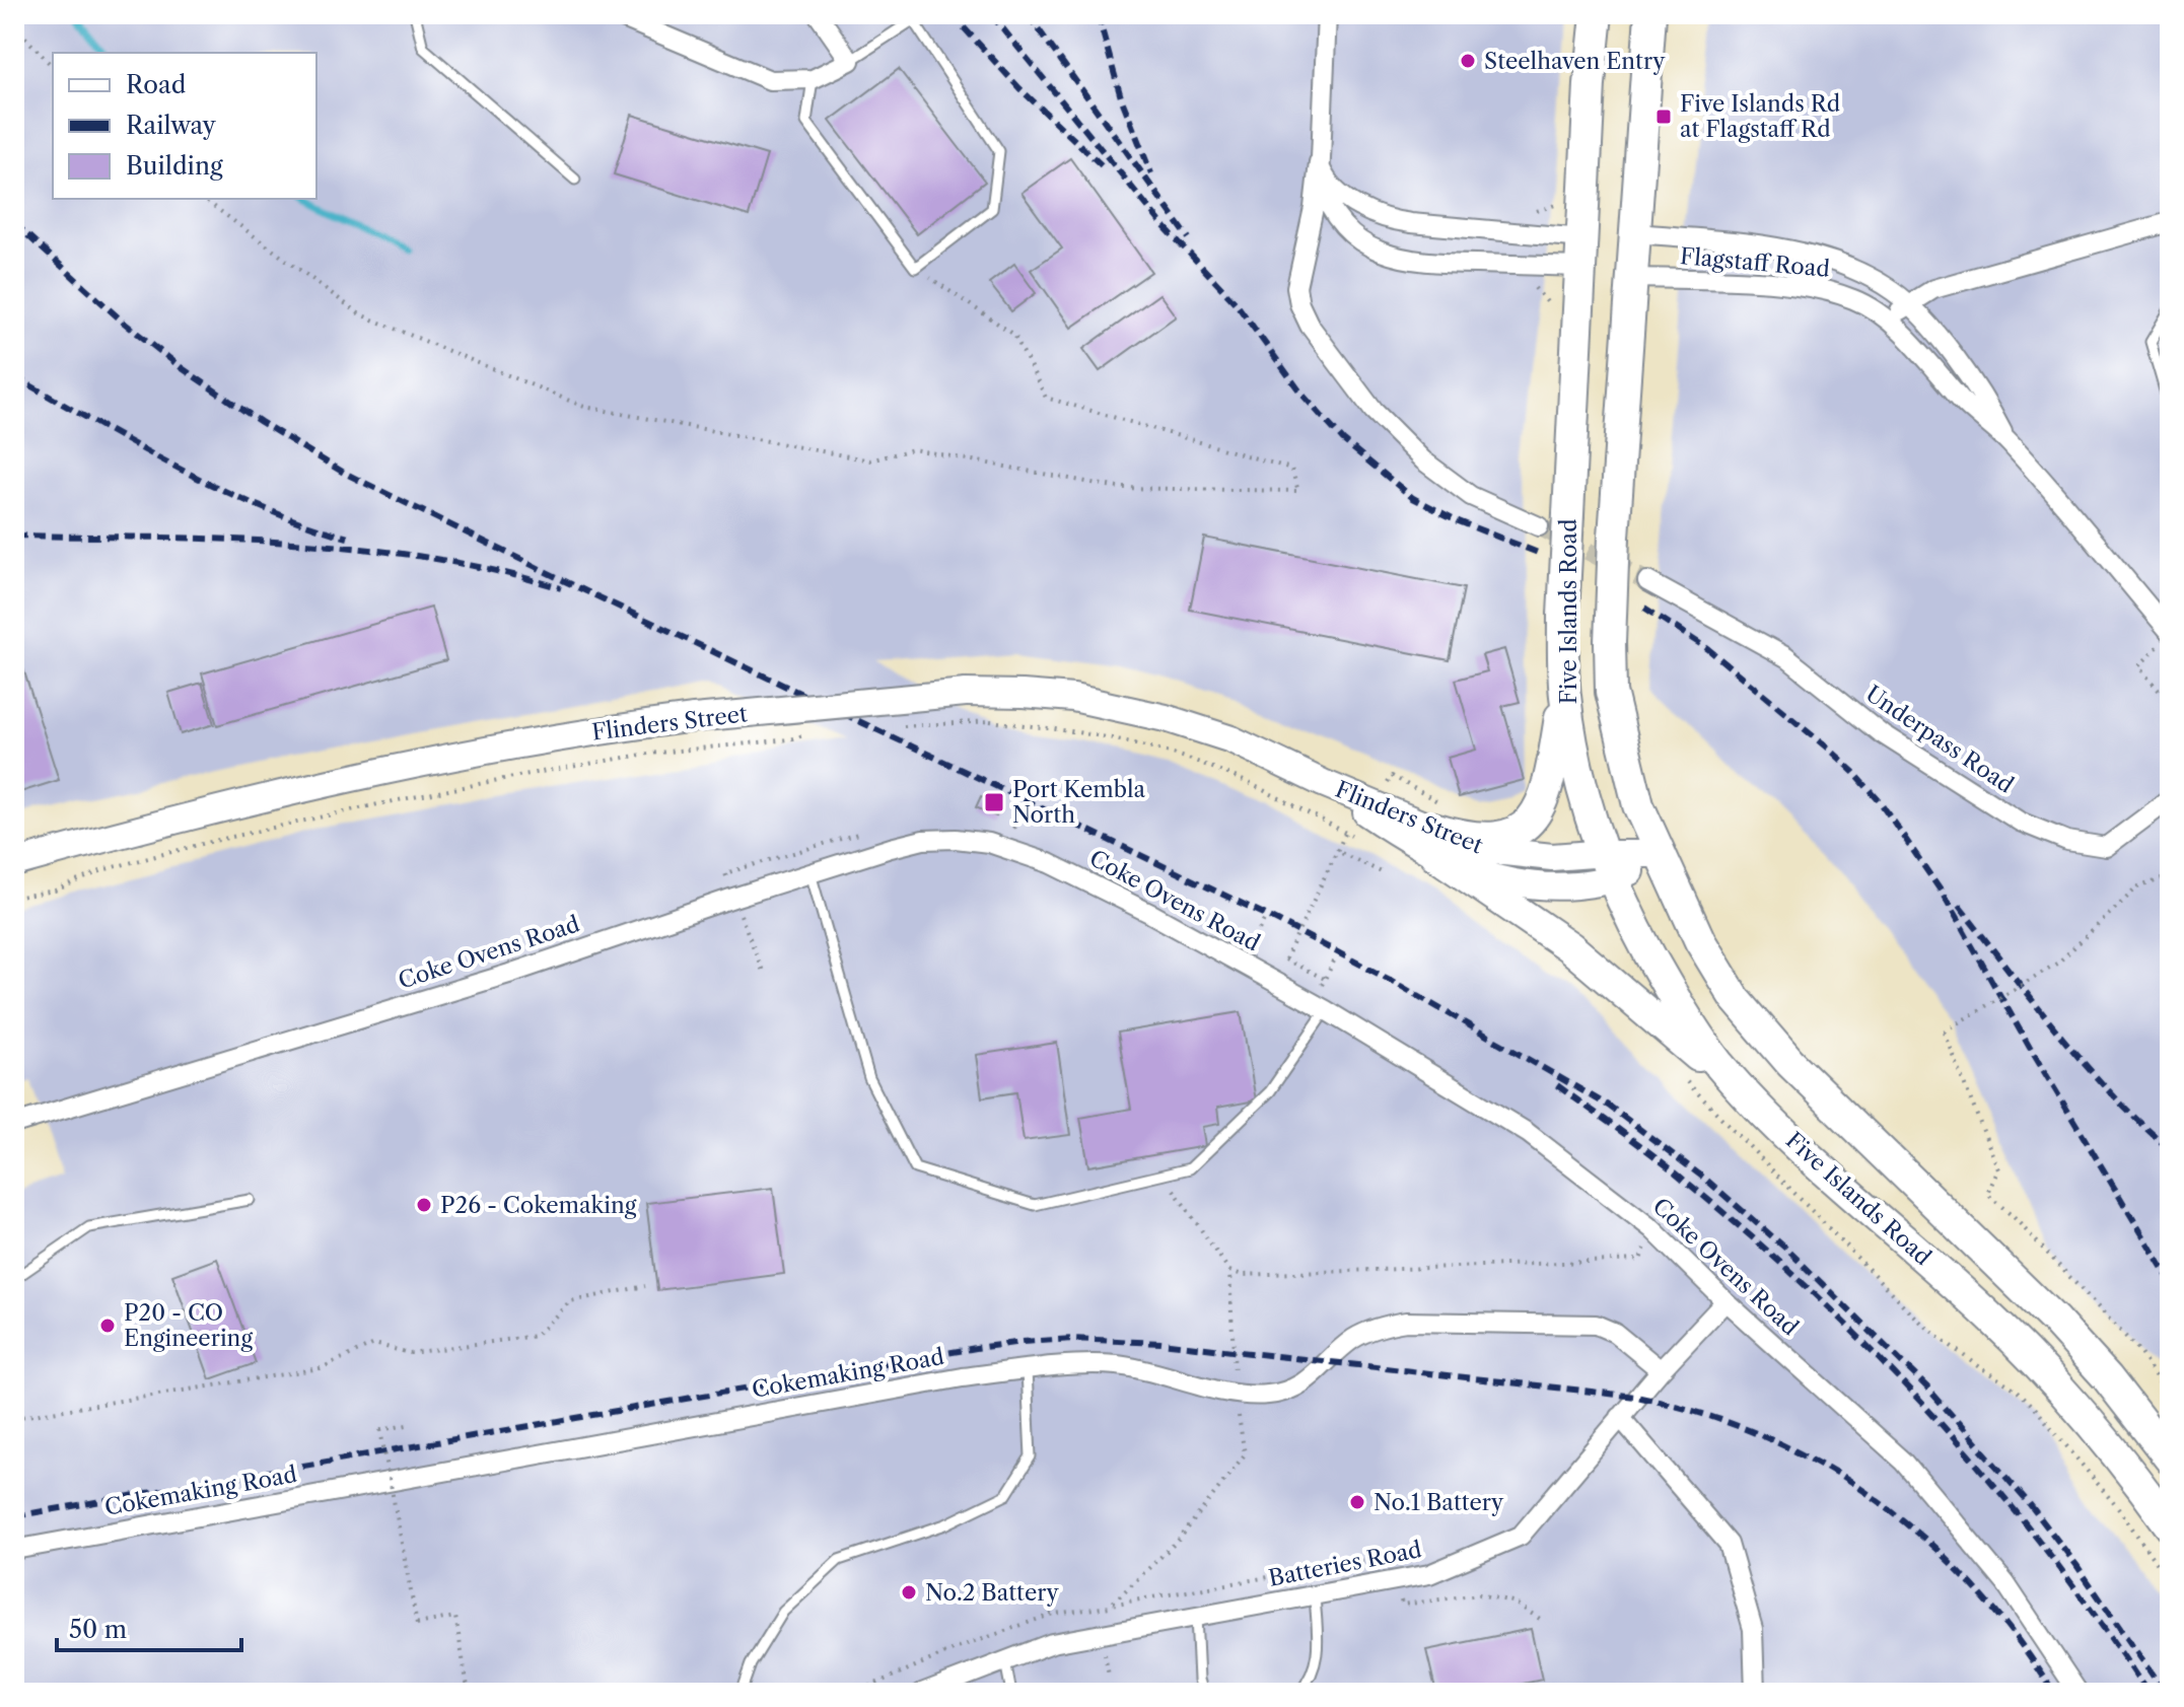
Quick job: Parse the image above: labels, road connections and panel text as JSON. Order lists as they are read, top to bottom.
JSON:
{
  "streets": {
    "main road": ["Five Islands Road"],
    "street": [
      "Flagstaff Road",
      "Flinders Street",
      "Underpass Road",
      "Coke Ovens Road",
      "Cokemaking Road",
      "Batteries Road"
    ]
  },
  "crossings": [
    ["Flagstaff Road", "Five Islands Road"],
    ["Five Islands Road", "Flinders Street"],
    ["Coke Ovens Road", "Batteries Road"],
    ["Cokemaking Road", "Batteries Road"]
  ],
  "places": {
    "other": [
      "Steelhaven Entry",
      "P26 - Cokemaking",
      "P20 - CO Engineering",
      "No.1 Battery",
      "No.2 Battery"
    ],
    "transit": ["Five Islands Rd at Flagstaff Rd", "Port Kembla North"]
  },
  "legend": ["Road", "Railway", "Building"],
  "scale_bar": "50 m"
}
